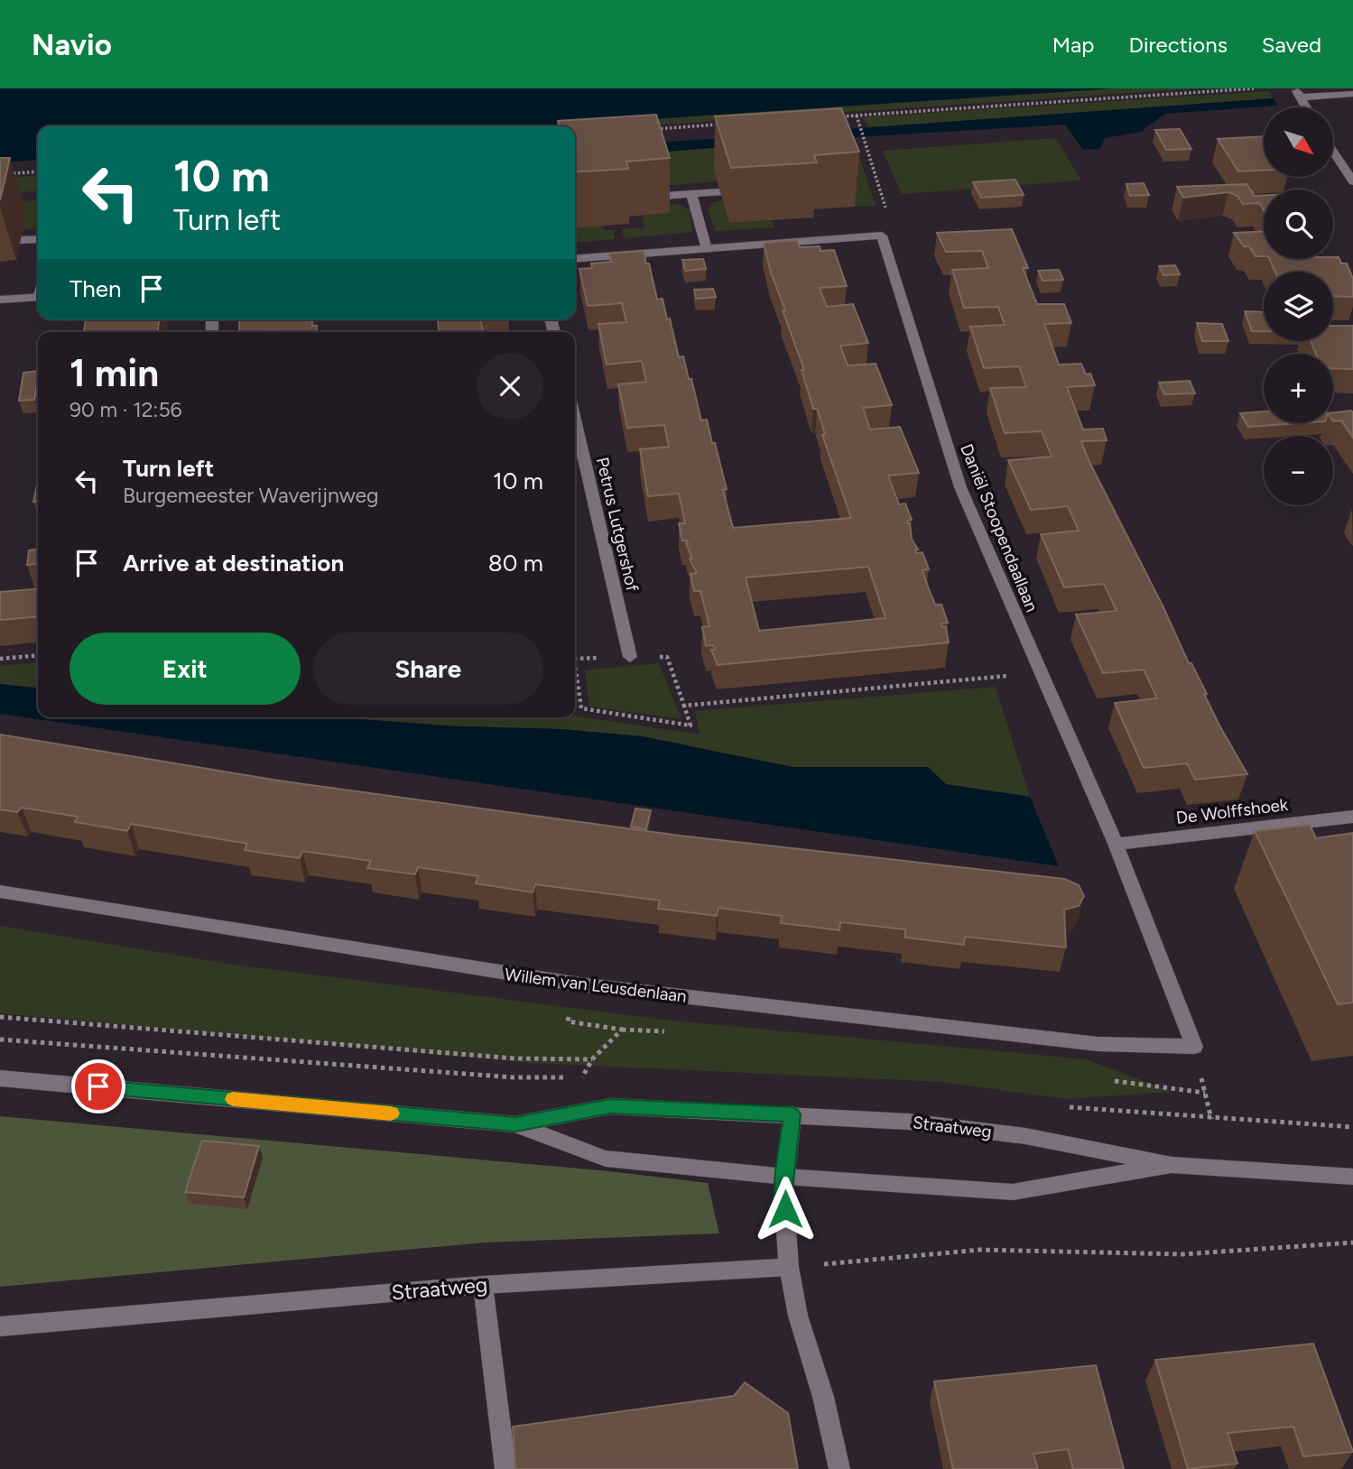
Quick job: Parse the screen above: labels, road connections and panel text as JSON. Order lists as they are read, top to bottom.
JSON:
{
  "streets": {
    "street": [
      "Petrus Lutgershof",
      "Daniël Stoopendaallaan",
      "De Wolffshoek",
      "Willem van Leusdenlaan",
      "Straatweg"
    ]
  },
  "crossings": [
    ["Daniël Stoopendaallaan", "De Wolffshoek"],
    ["Daniël Stoopendaallaan", "Willem van Leusdenlaan"]
  ],
  "north": "bottom right",
  "page": {
    "header": "Navio",
    "nav": ["Map", "Directions", "Saved"],
    "map_buttons": ["+", "−"],
    "turn": ["10 m", "Turn left"],
    "then": "Then",
    "heading": ["1 min", "90 m · 12:56"],
    "list": [
      {
        "name": "Turn left",
        "note": "Burgemeester Waverijnweg",
        "value": "10 m"
      },
      {
        "name": "Arrive at destination",
        "value": "80 m"
      }
    ],
    "buttons": ["Exit", "Share"]
  }
}
